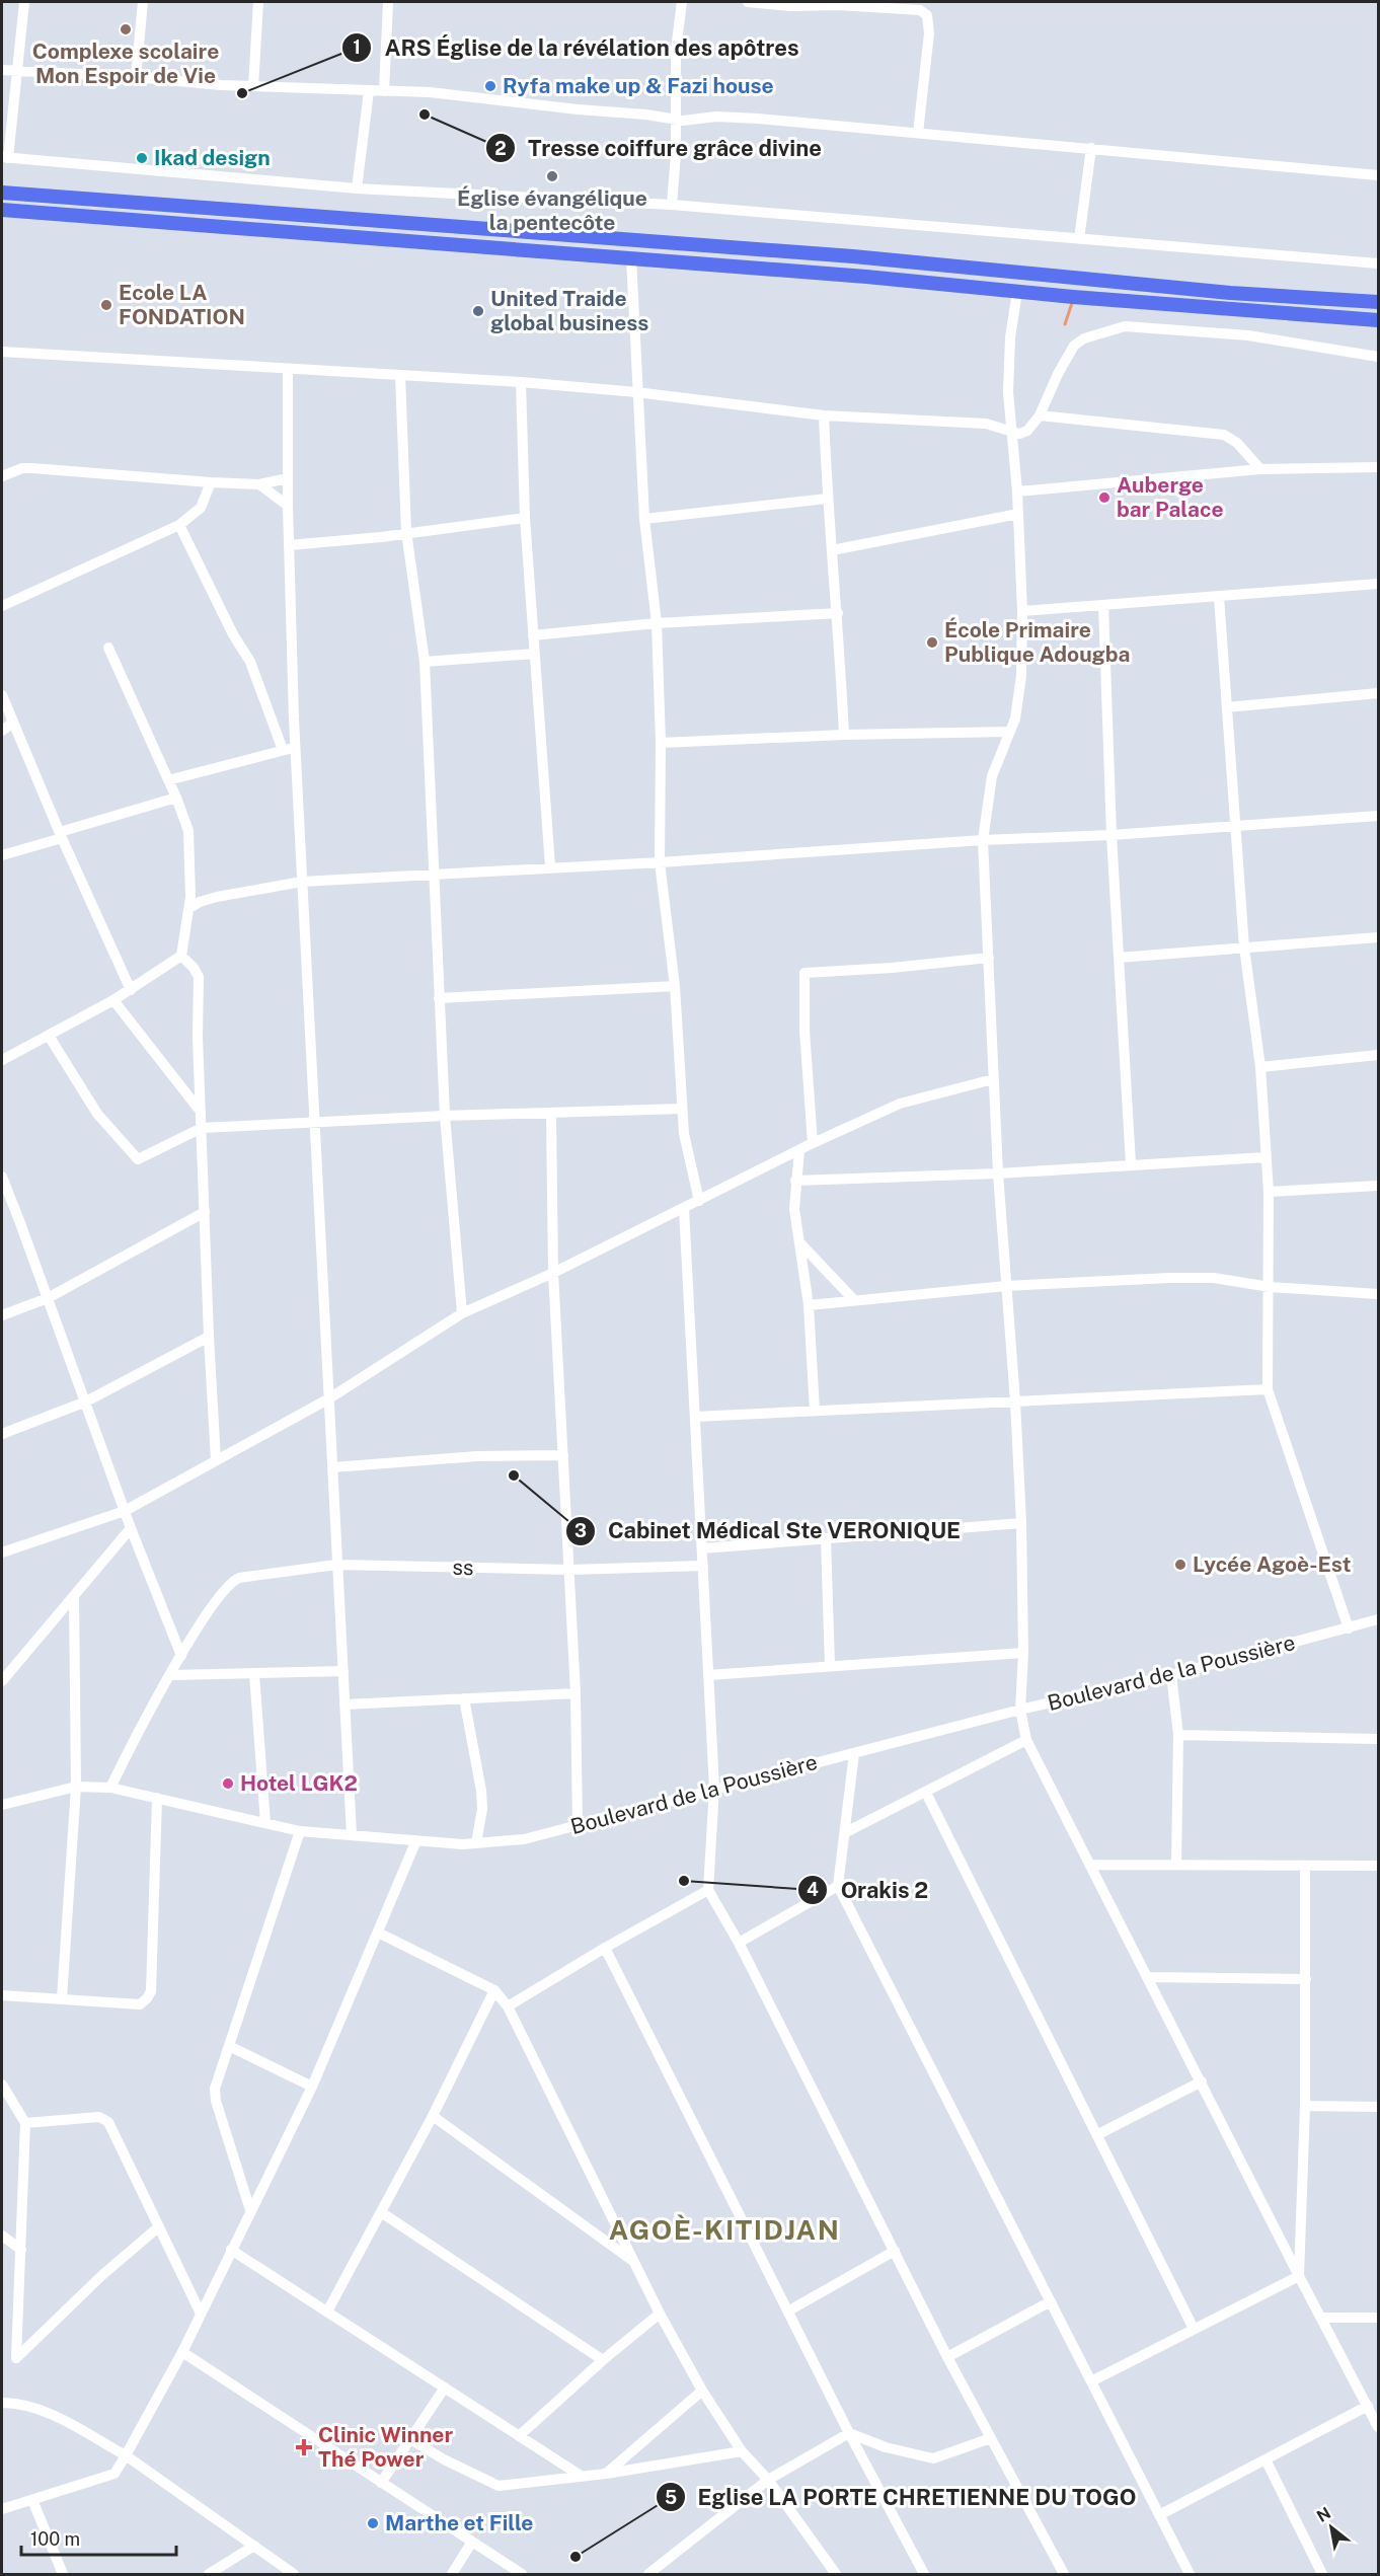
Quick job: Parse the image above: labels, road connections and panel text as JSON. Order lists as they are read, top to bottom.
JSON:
{
  "streets": {
    "street": ["ss", "Boulevard de la Poussière"]
  },
  "districts": ["AGOÈ-KITIDJAN"],
  "places": {
    "other": [
      "Complexe scolaire Mon Espoir de Vie",
      "Ryfa make up & Fazi house",
      "ARS Église de la révélation des apôtres",
      "Tresse coiffure grâce divine",
      "Ikad design",
      "Église évangélique la pentecôte",
      "Ecole LA FONDATION",
      "United Traide global business",
      "Auberge bar Palace",
      "École Primaire Publique Adougba",
      "Cabinet Médical Ste VERONIQUE",
      "Lycée Agoè-Est",
      "Hotel LGK2",
      "Orakis 2",
      "Marthe et Fille",
      "Eglise LA PORTE CHRETIENNE DU TOGO"
    ],
    "health": ["Clinic Winner Thé Power"]
  },
  "scale_bar": "100 m",
  "north": "top left"
}
